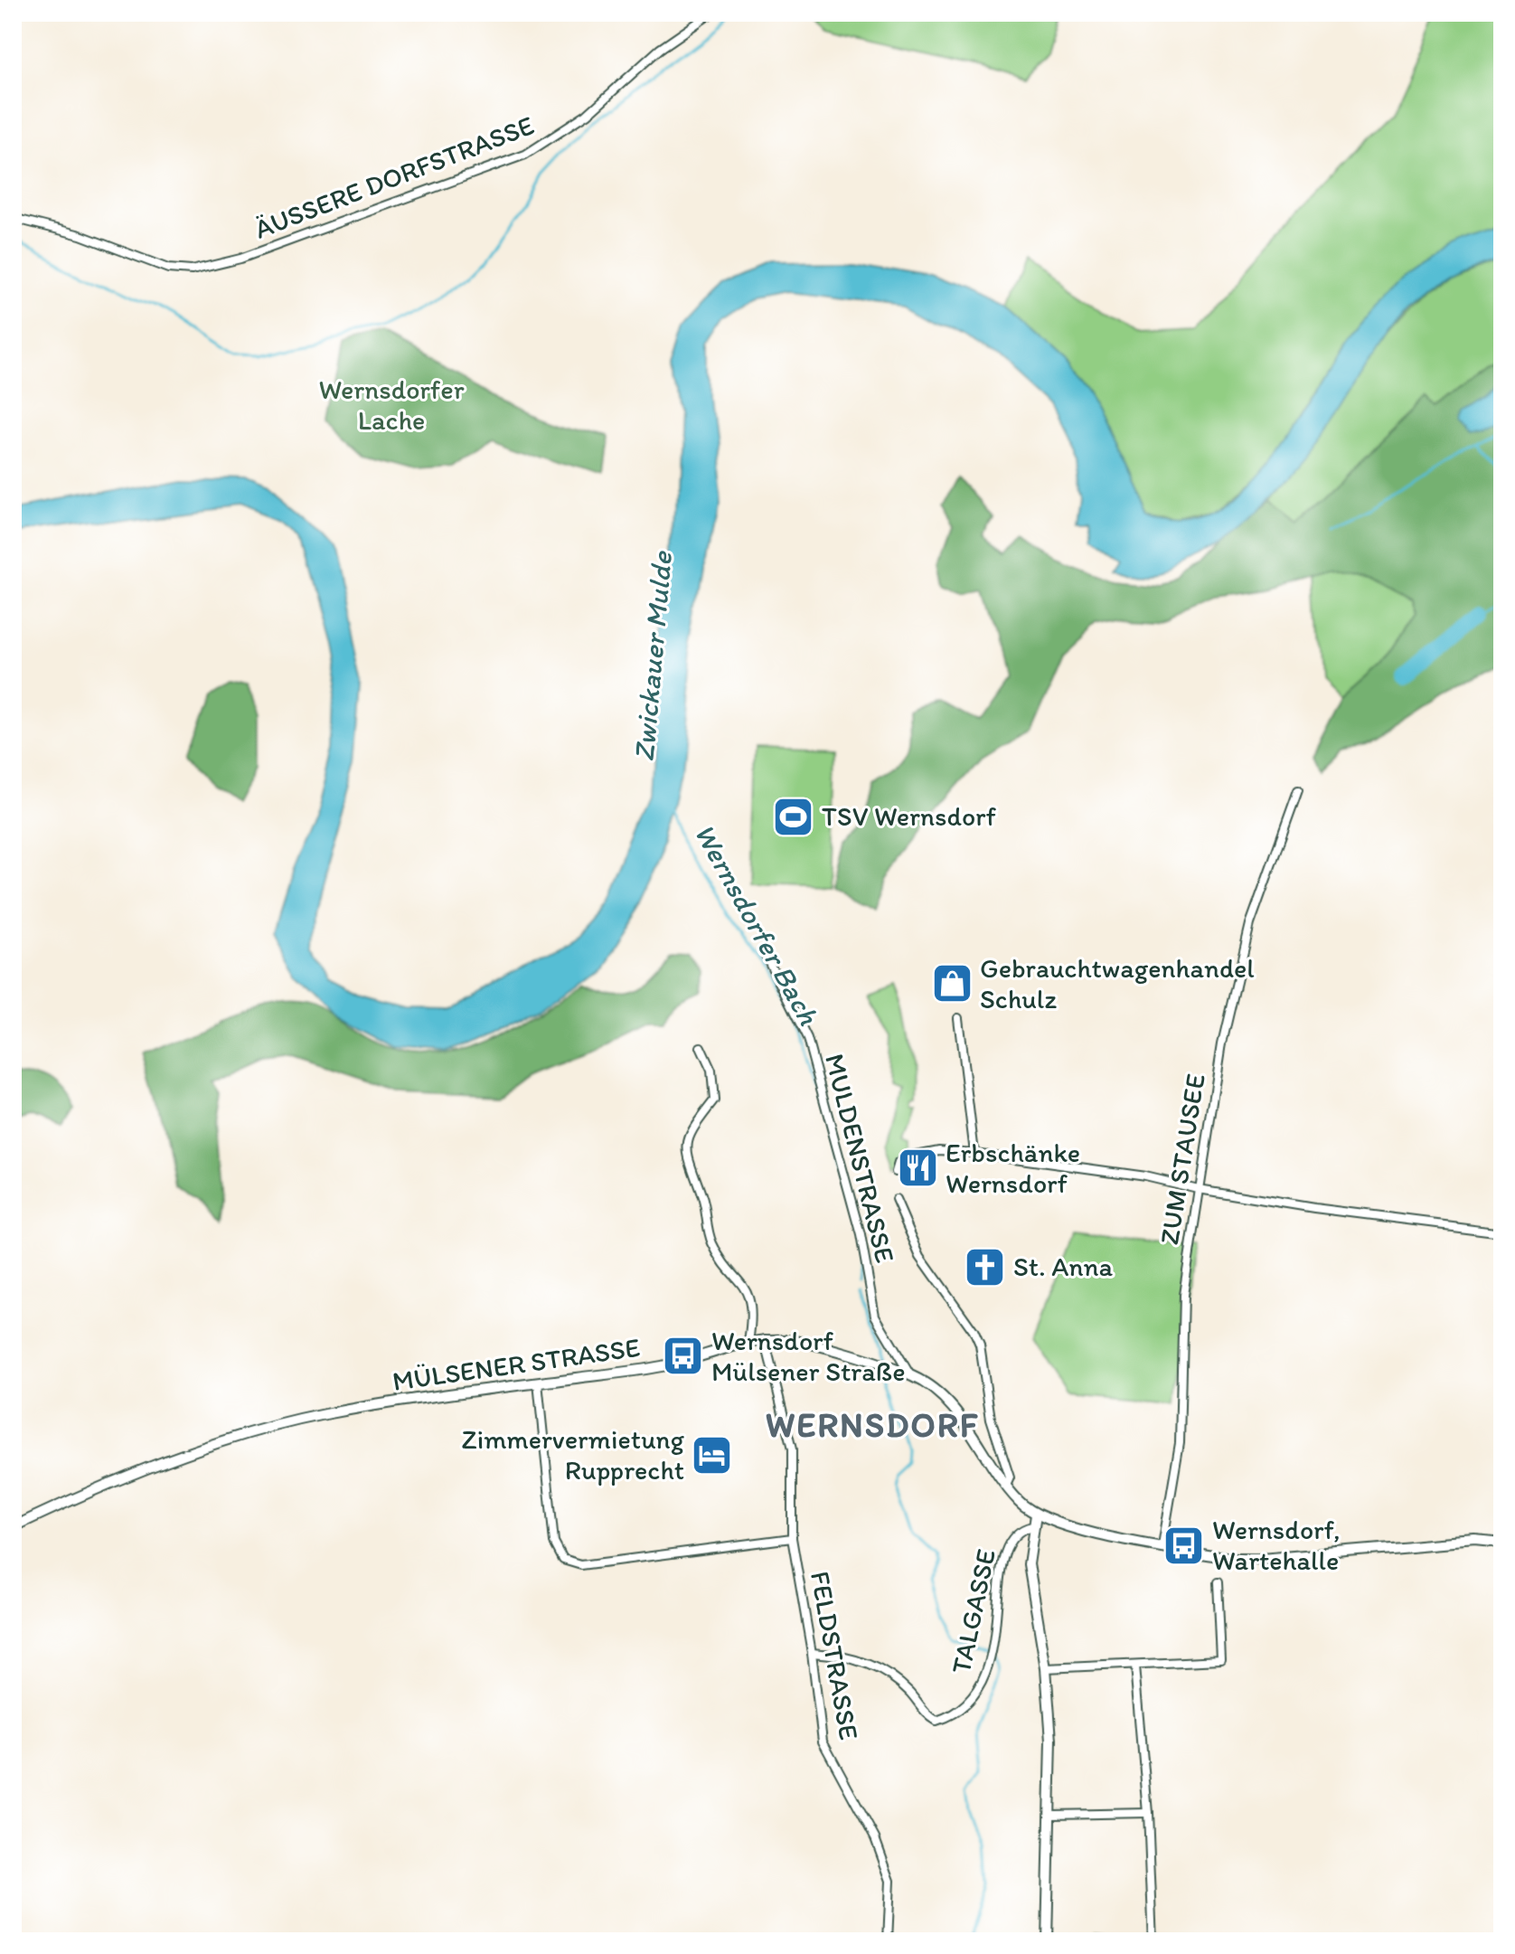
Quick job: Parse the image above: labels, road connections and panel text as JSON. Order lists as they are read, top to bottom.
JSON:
{
  "streets": {
    "street": [
      "ÄUSSERE DORFSTRASSE",
      "MULDENSTRASSE",
      "ZUM STAUSEE",
      "MÜLSENER STRASSE",
      "TALGASSE",
      "FELDSTRASSE"
    ]
  },
  "crossings": [
    ["MULDENSTRASSE", "MÜLSENER STRASSE"],
    ["ZUM STAUSEE", "MÜLSENER STRASSE"],
    ["MÜLSENER STRASSE", "FELDSTRASSE"],
    ["TALGASSE", "FELDSTRASSE"]
  ],
  "districts": ["WERNSDORF"],
  "water": ["Zwickauer Mulde", "Wernsdorfer Bach"],
  "parks": ["Wernsdorfer Lache"],
  "places": {
    "sports": ["TSV Wernsdorf"],
    "shop": ["Gebrauchtwagenhandel Schulz"],
    "restaurant": ["Erbschänke Wernsdorf"],
    "church": ["St. Anna"],
    "bus stop": ["Wernsdorf Mülsener Straße", "Wernsdorf, Wartehalle"],
    "hotel": ["Zimmervermietung Rupprecht"]
  }
}
